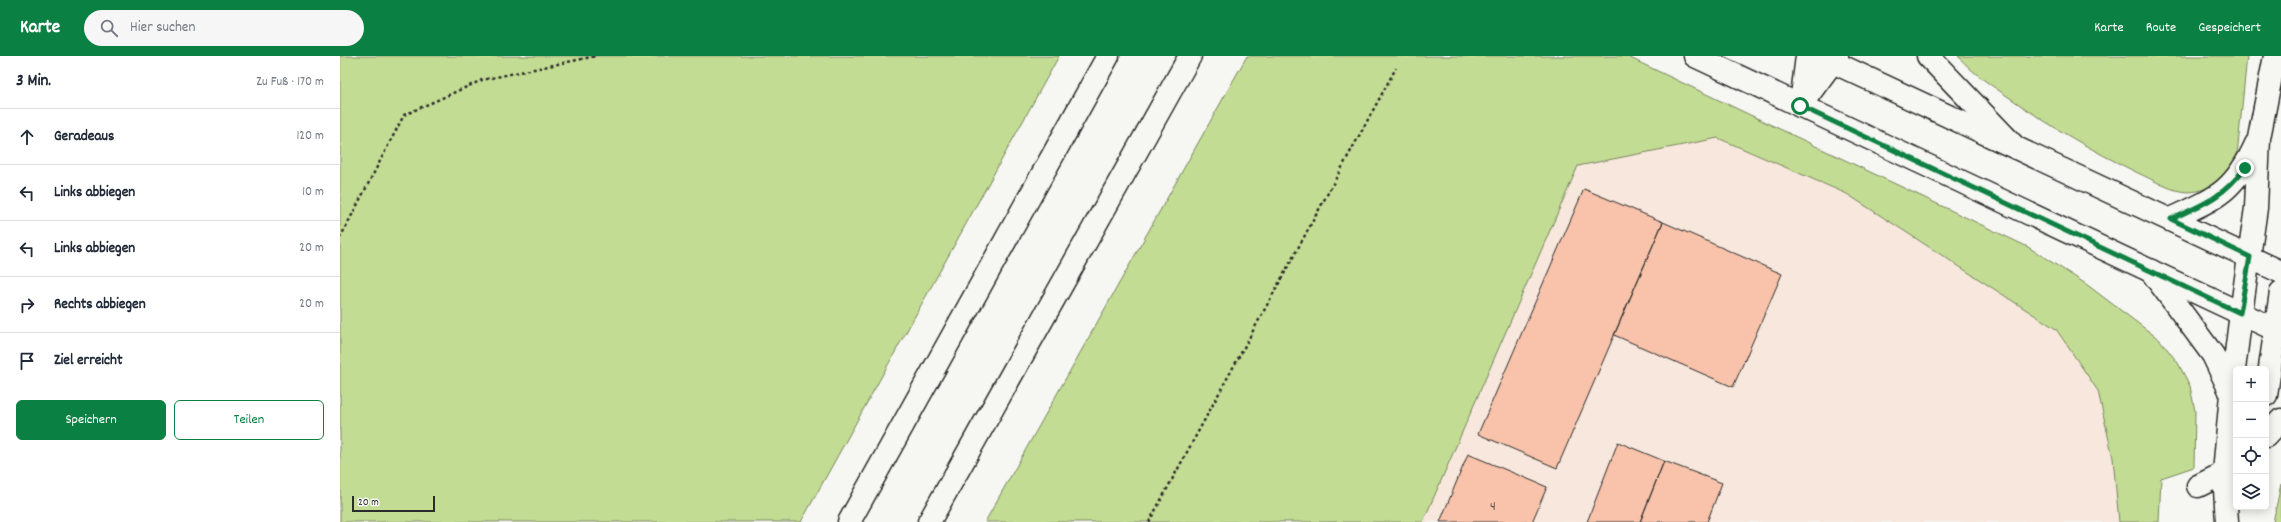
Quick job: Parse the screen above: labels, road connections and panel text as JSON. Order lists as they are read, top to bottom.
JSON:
{
  "house_numbers": ["4"],
  "scale_bar": "20 m",
  "page": {
    "header": "Karte",
    "search": "Hier suchen",
    "nav": ["Karte", "Route", "Gespeichert"],
    "heading": ["3 Min.", "Zu Fuß · 170 m"],
    "list": [
      ["Geradeaus", "120 m"],
      ["Links abbiegen", "10 m"],
      ["Links abbiegen", "20 m"],
      ["Rechts abbiegen", "20 m"],
      "Ziel erreicht"
    ],
    "map_buttons": ["+", "−"],
    "buttons": ["Speichern", "Teilen"],
    "scale": "20 m"
  }
}
